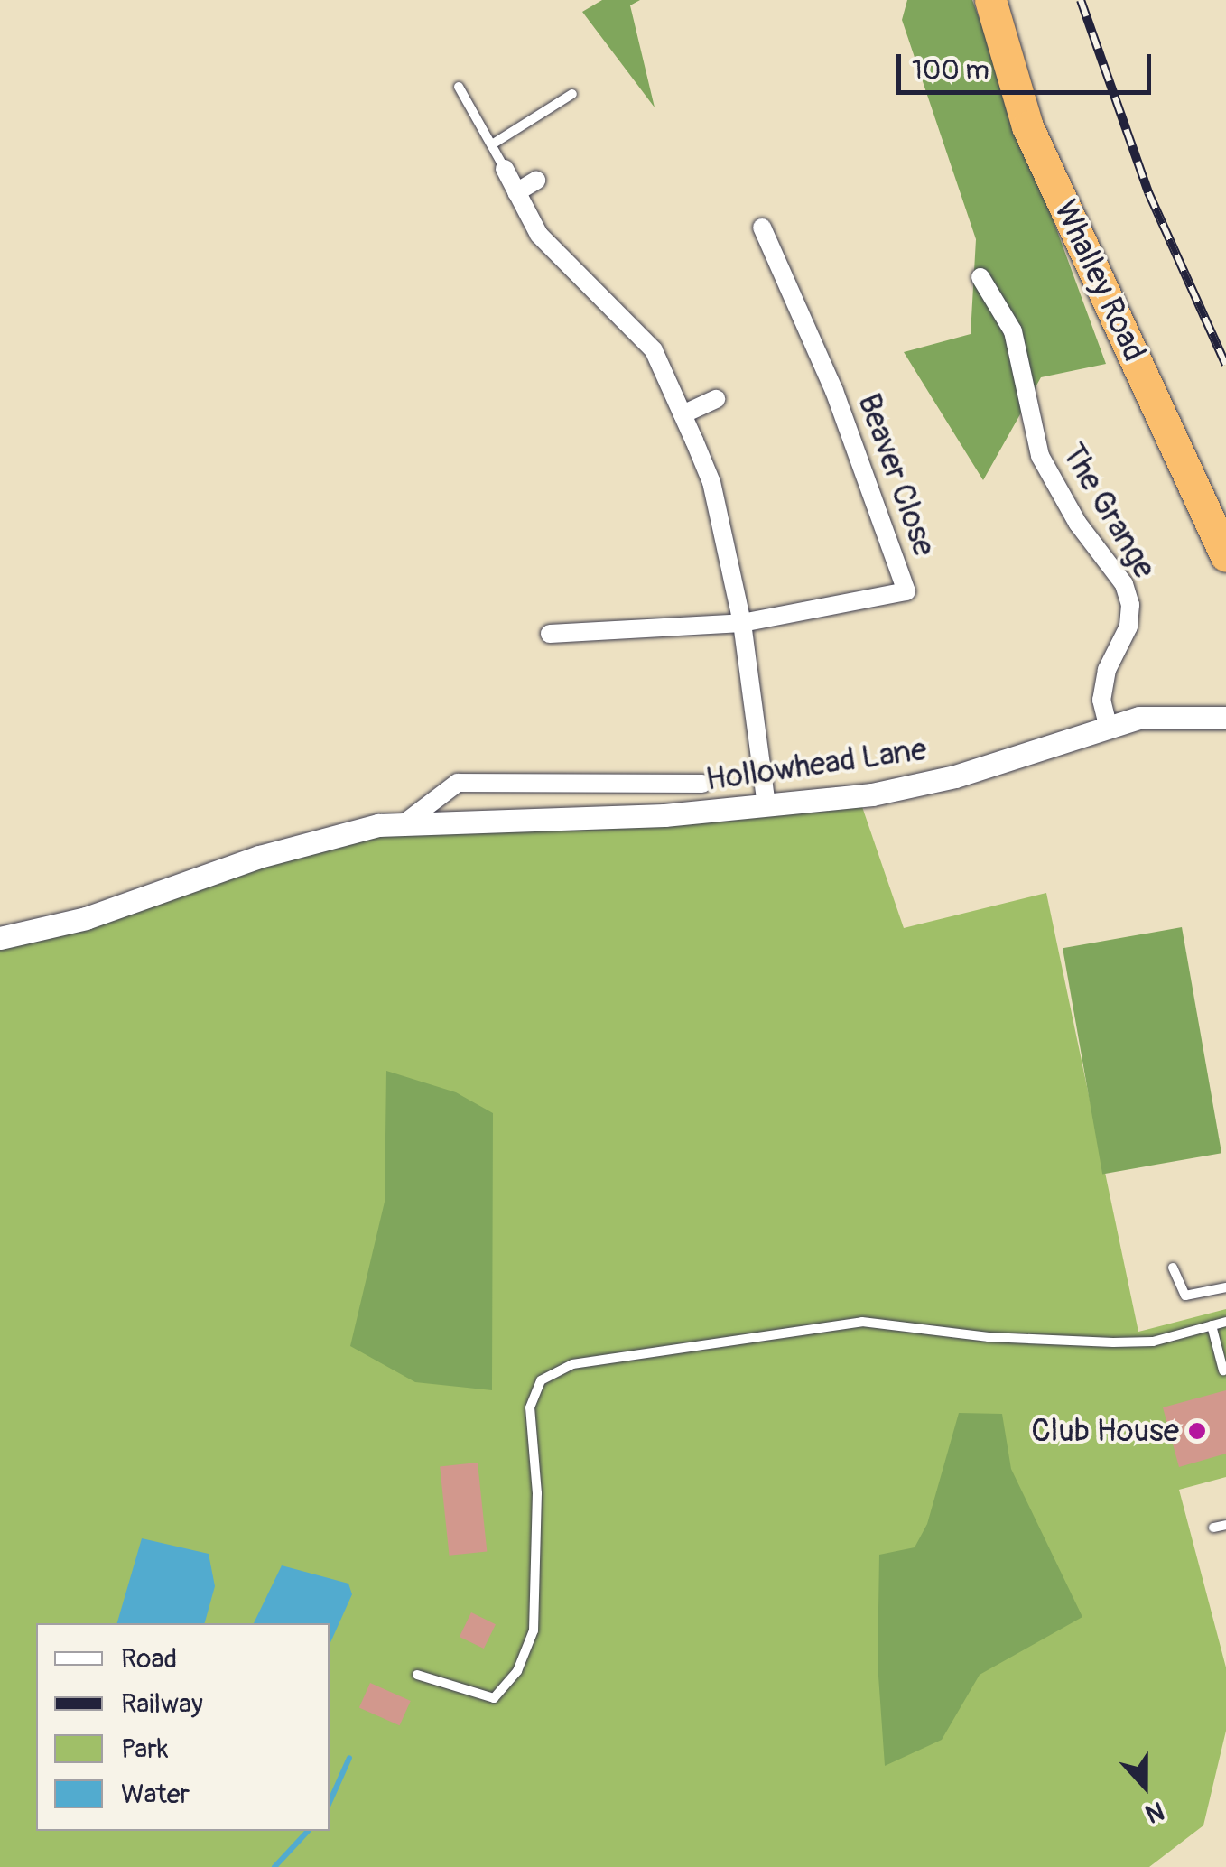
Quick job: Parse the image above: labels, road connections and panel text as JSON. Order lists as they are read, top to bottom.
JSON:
{
  "streets": {
    "highway": ["Whalley Road"],
    "street": ["Beaver Close", "The Grange", "Hollowhead Lane"]
  },
  "crossings": [
    ["The Grange", "Hollowhead Lane"]
  ],
  "places": ["Club House"],
  "legend": [
    "Road",
    "Railway",
    "Park",
    "Water"
  ],
  "scale_bar": "100 m",
  "north": "bottom"
}
